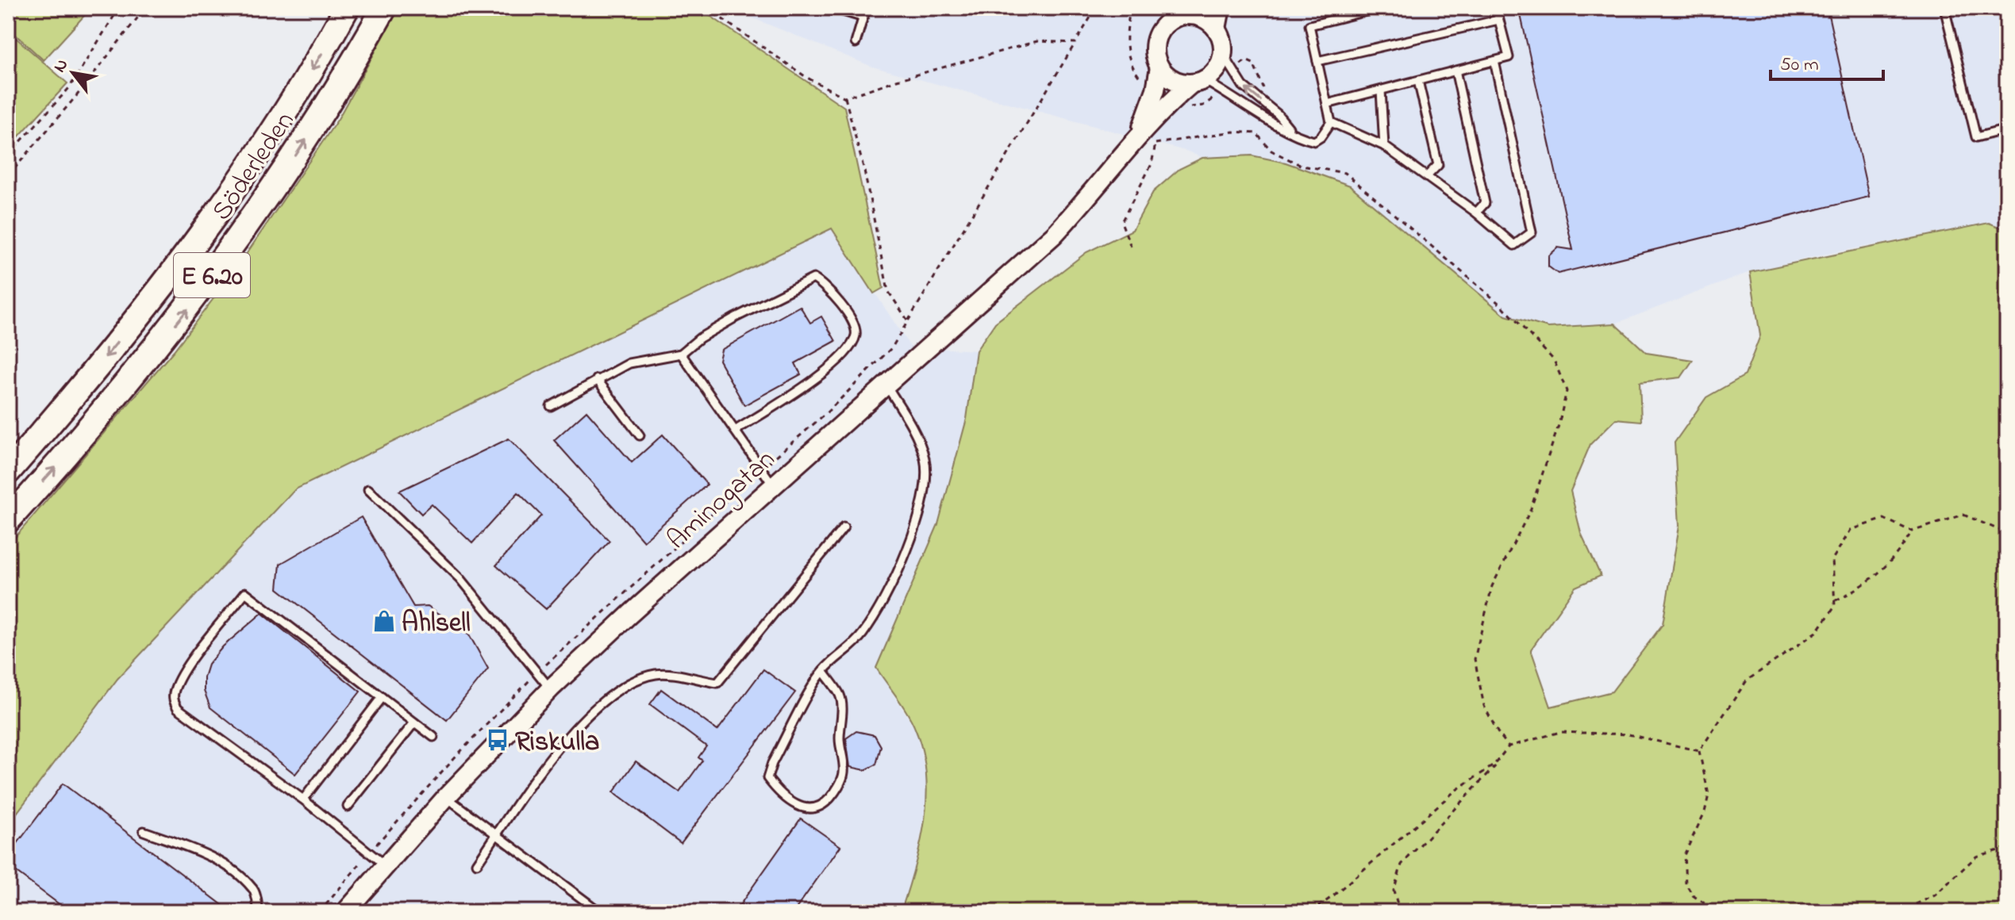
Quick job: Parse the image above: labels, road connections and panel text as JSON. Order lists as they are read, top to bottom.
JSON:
{
  "streets": {
    "highway": ["Söderleden", "E 6.20"],
    "street": ["Aminogatan"]
  },
  "places": {
    "shop": ["Ahlsell"],
    "bus stop": ["Riskulla"]
  },
  "scale_bar": "50 m",
  "north": "top left"
}
